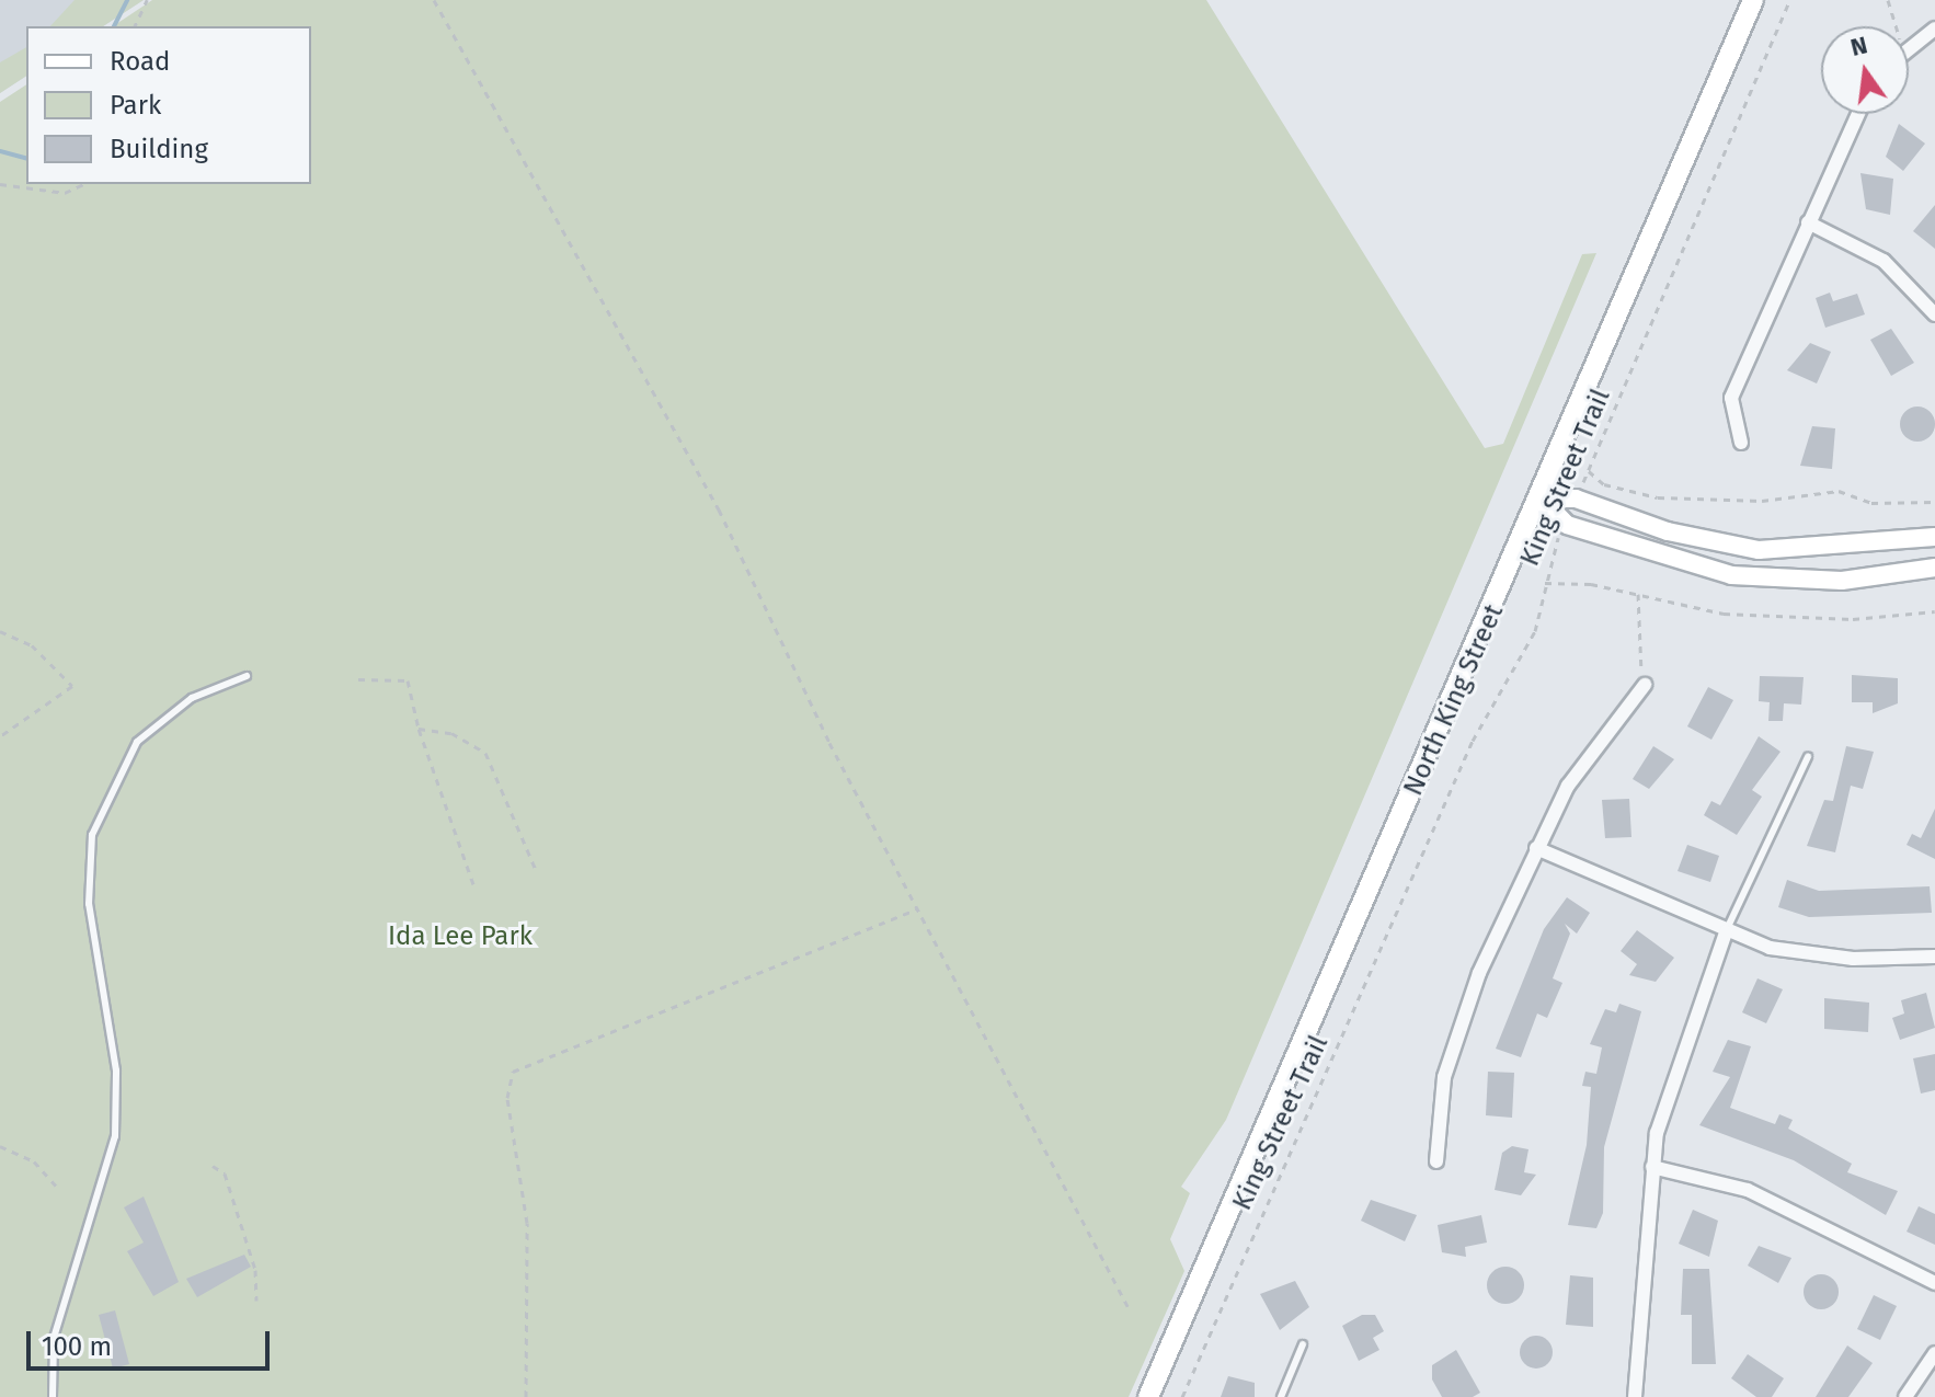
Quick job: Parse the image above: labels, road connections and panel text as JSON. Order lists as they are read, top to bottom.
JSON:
{
  "streets": {
    "main road": ["North King Street"],
    "path": ["King Street Trail"]
  },
  "parks": ["Ida Lee Park"],
  "legend": ["Road", "Park", "Building"],
  "scale_bar": "100 m",
  "north": "top"
}
